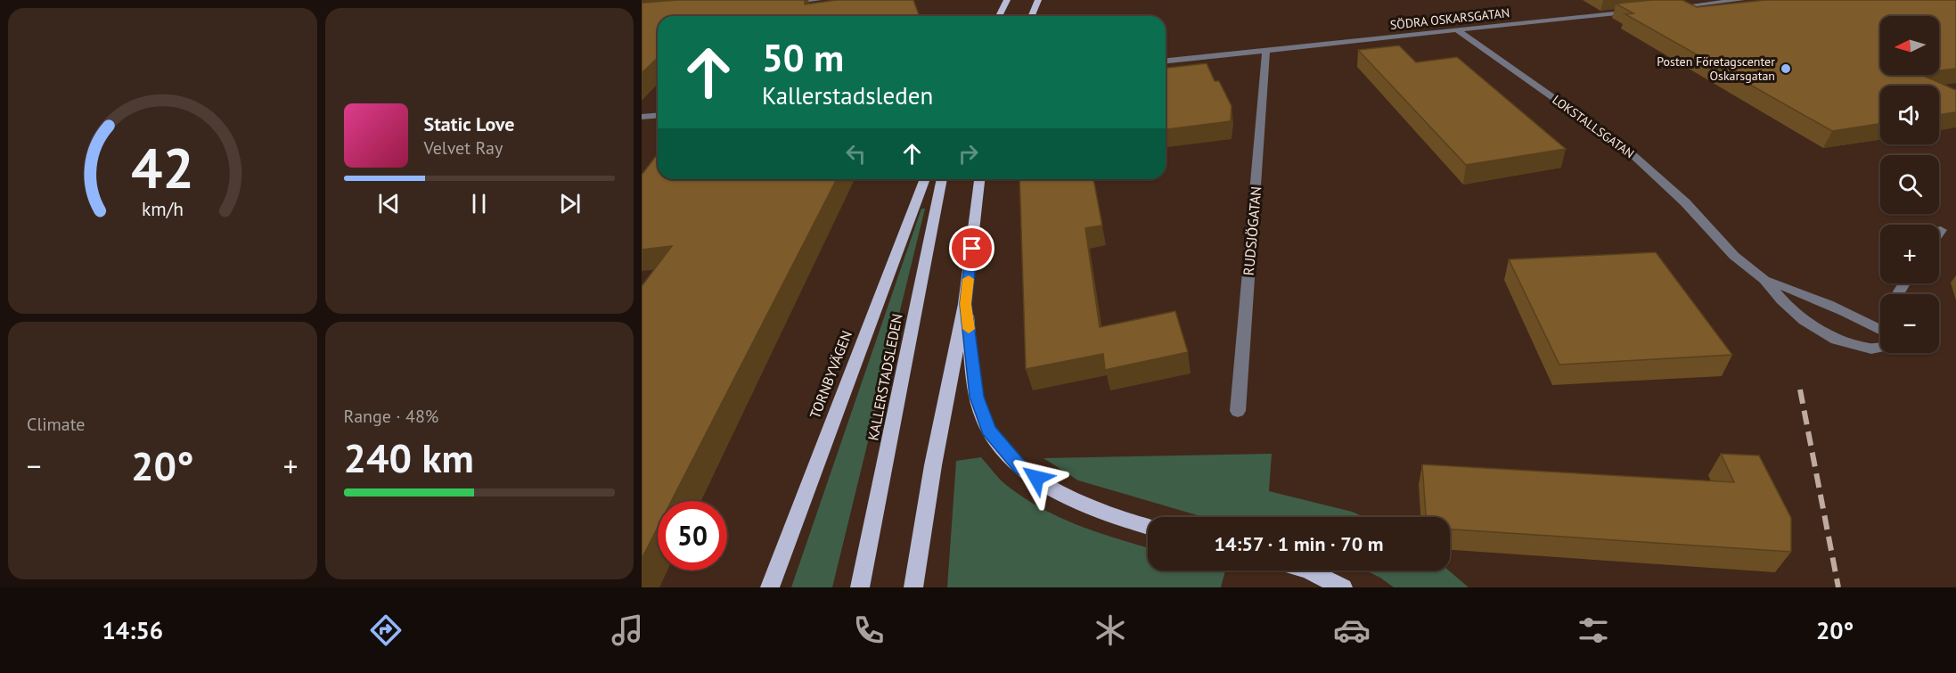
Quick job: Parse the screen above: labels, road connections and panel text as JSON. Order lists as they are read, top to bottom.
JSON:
{
  "streets": {
    "main road": ["TORNBYVÄGEN", "KALLERSTADSLEDEN"],
    "street": ["SÖDRA OSKARSGATAN", "LOKSTALLSGATAN", "RUDSJÖGATAN"]
  },
  "crossings": [
    ["SÖDRA OSKARSGATAN", "LOKSTALLSGATAN"],
    ["SÖDRA OSKARSGATAN", "RUDSJÖGATAN"]
  ],
  "places": ["Posten Företagscenter Oskarsgatan"],
  "north": "left",
  "page": {
    "map_buttons": ["+", "−"],
    "turn": ["50 m", "Kallerstadsleden"],
    "song": ["Static Love", "Velvet Ray"],
    "tile": [
      "Climate",
      ["Range · 48%", "240 km"]
    ],
    "heat": ["−", "20°", "+"],
    "limit": "50",
    "trip": "14:57 · 1 min · 70 m",
    "tabs": ["14:56", "20°"],
    "gauge": ["42", "km/h"]
  }
}
